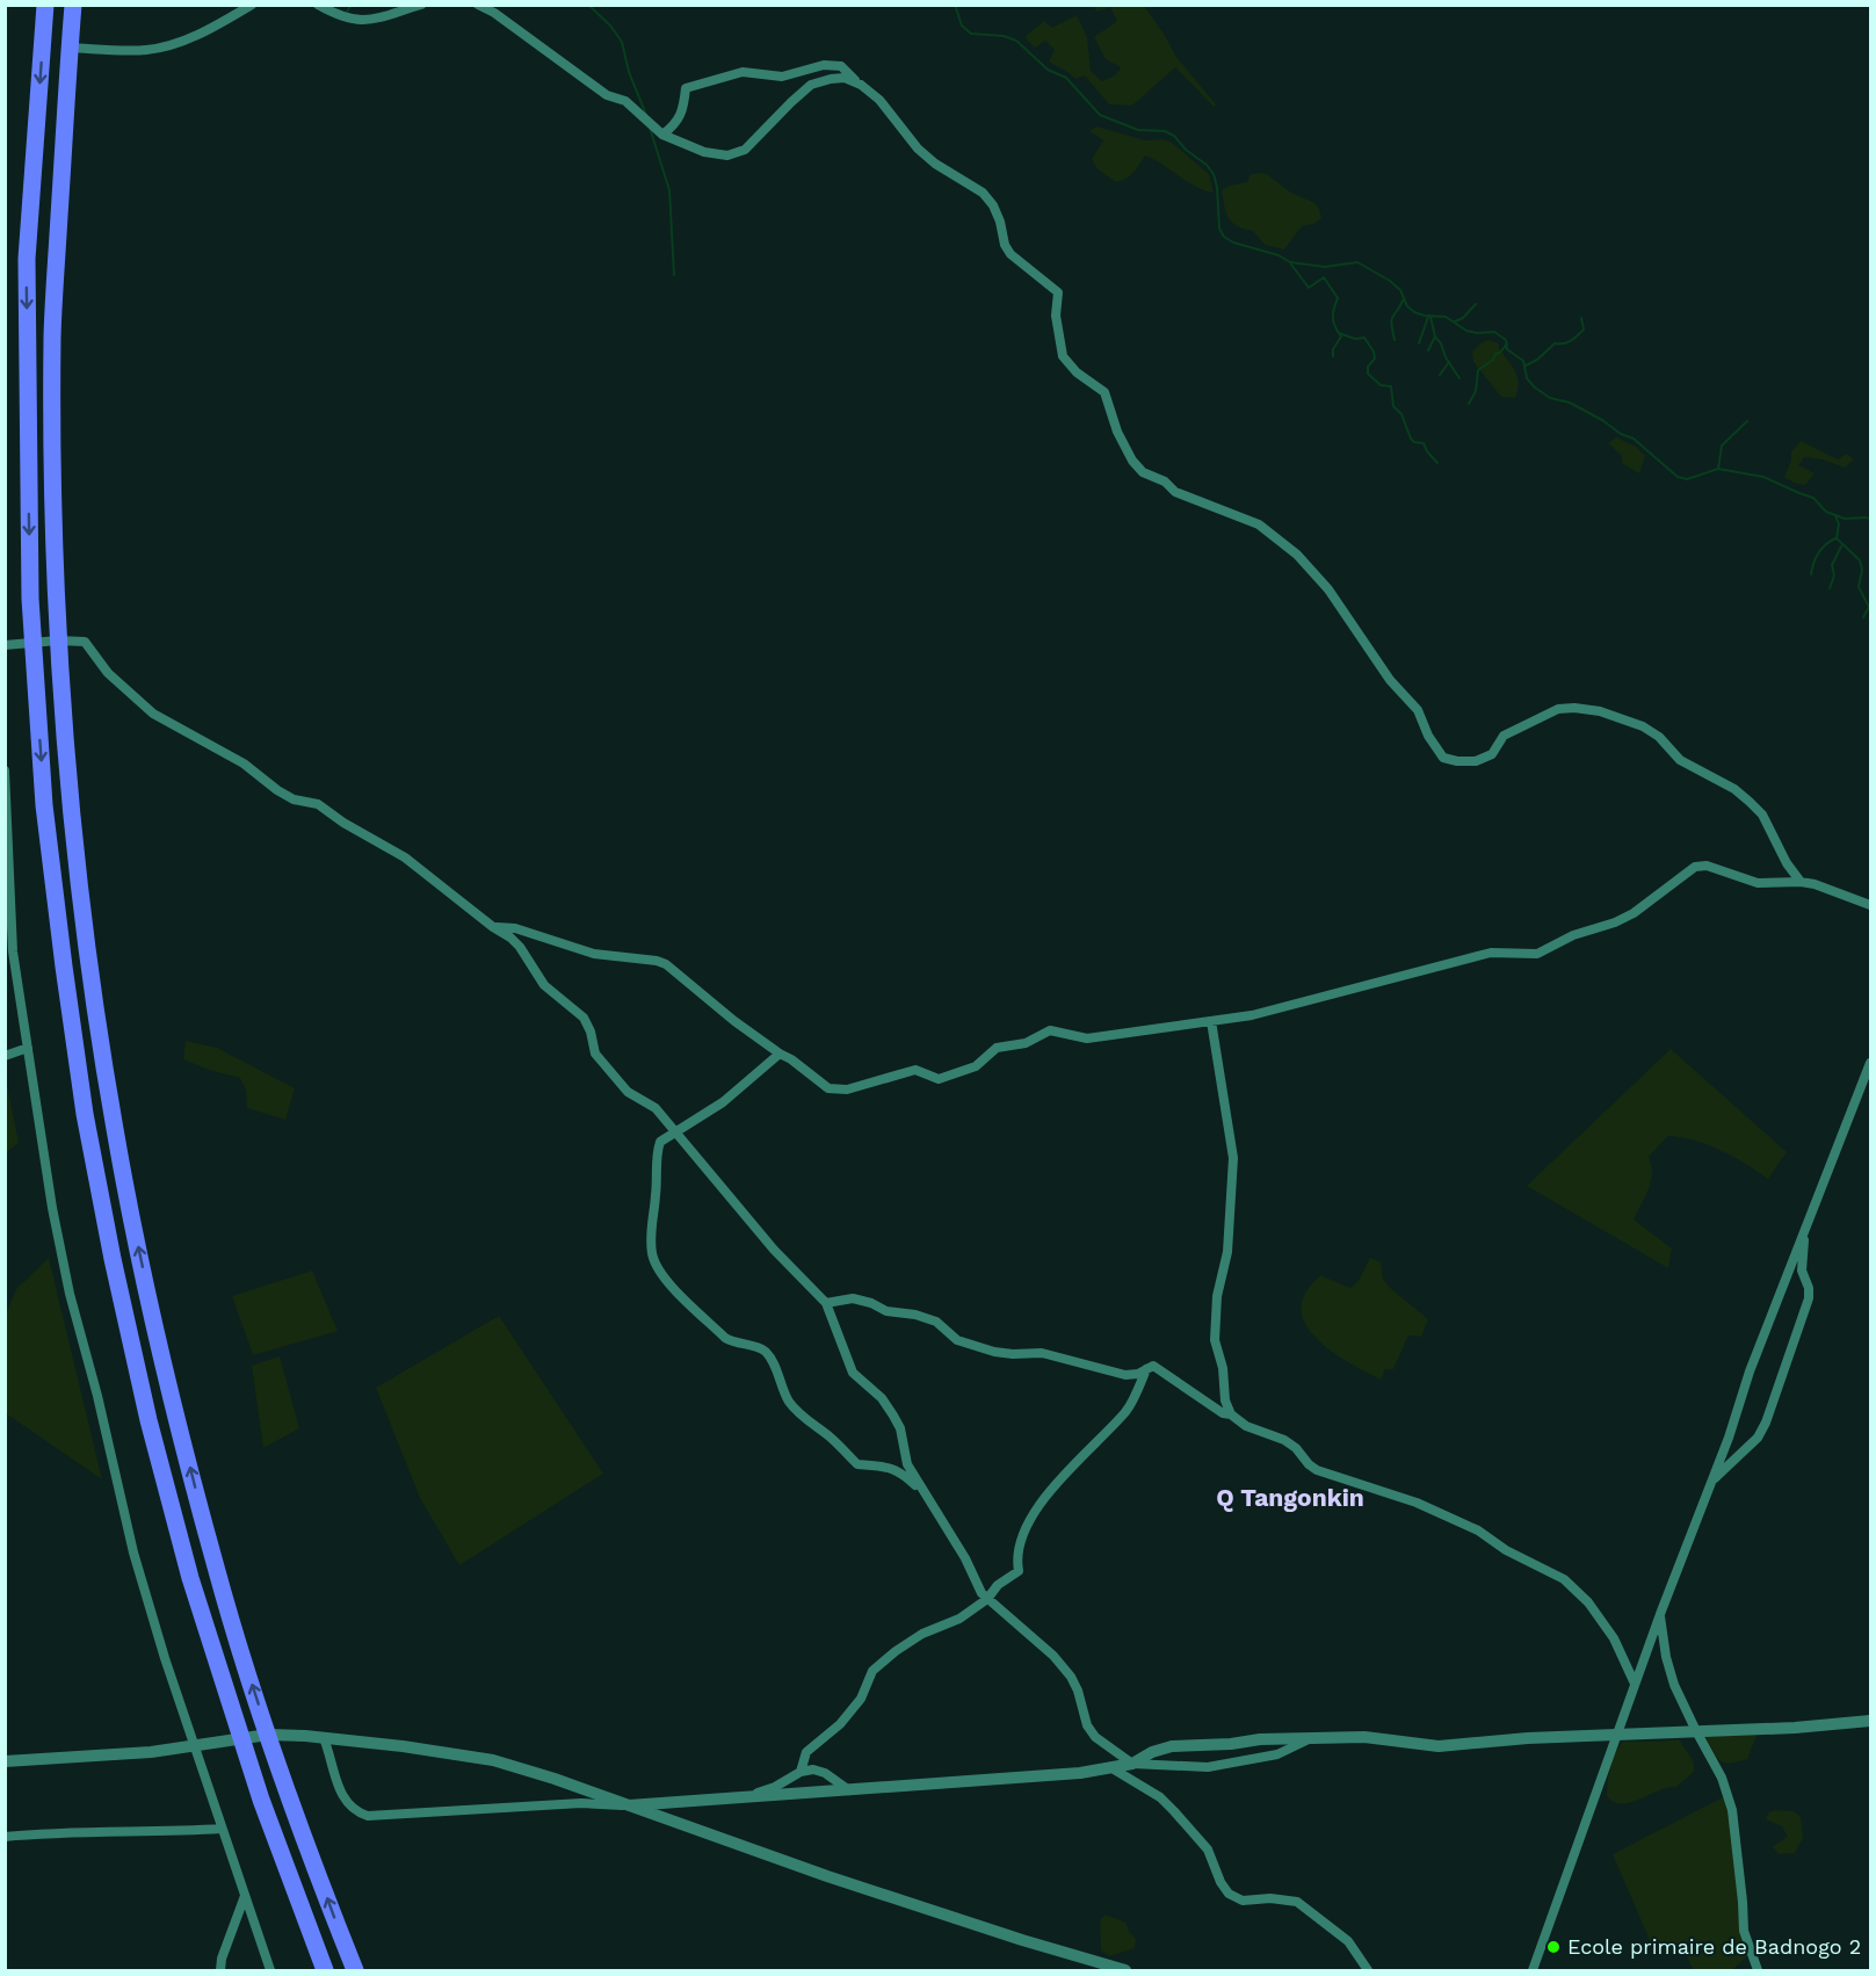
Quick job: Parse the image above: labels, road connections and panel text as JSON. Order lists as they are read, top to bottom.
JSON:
{
  "districts": ["Q Tangonkin"],
  "places": ["Ecole primaire de Badnogo 2"]
}
